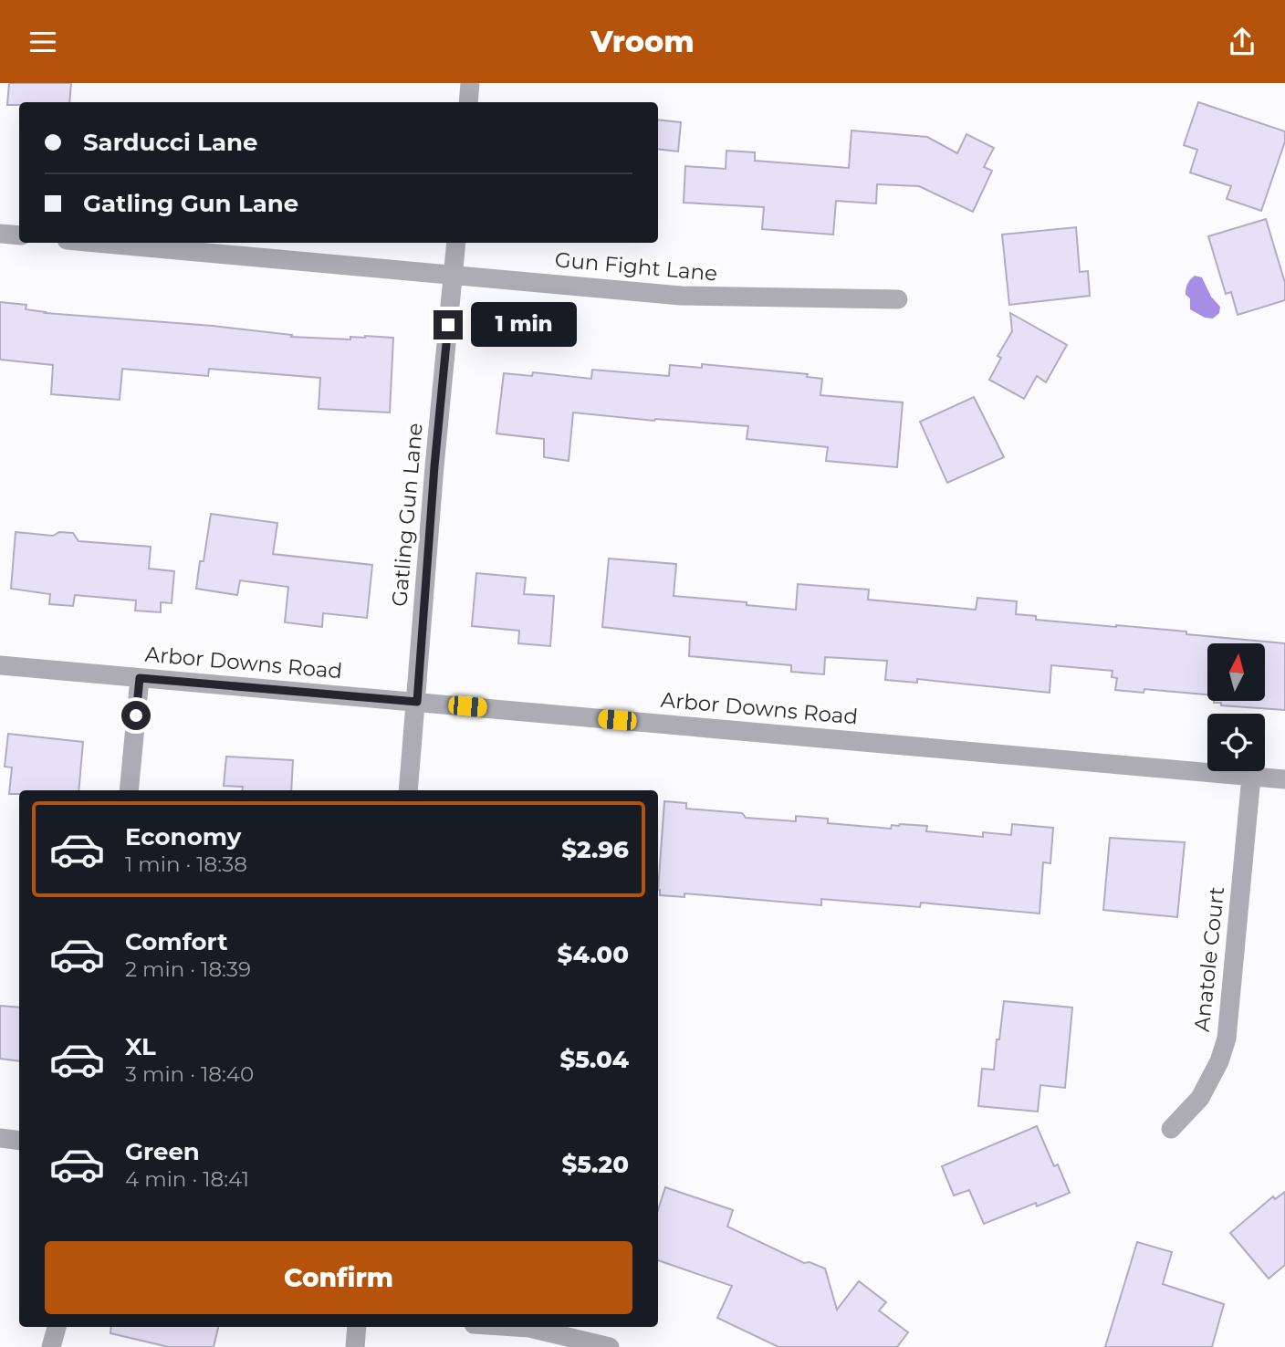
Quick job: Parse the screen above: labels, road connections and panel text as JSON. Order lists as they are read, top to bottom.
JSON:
{
  "streets": {
    "street": [
      "Gun Fight Lane",
      "Gatling Gun Lane",
      "Arbor Downs Road",
      "Anatole Court"
    ]
  },
  "crossings": [
    ["Gun Fight Lane", "Gatling Gun Lane"],
    ["Gatling Gun Lane", "Arbor Downs Road"],
    ["Arbor Downs Road", "Anatole Court"]
  ],
  "north": "top",
  "page": {
    "header": "Vroom",
    "banner": ["Sarducci Lane", "Gatling Gun Lane"],
    "bubble": "1 min",
    "list": [
      {
        "name": "Economy",
        "note": "1 min · 18:38",
        "value": "$2.96"
      },
      {
        "name": "Comfort",
        "note": "2 min · 18:39",
        "value": "$4.00"
      },
      {
        "name": "XL",
        "note": "3 min · 18:40",
        "value": "$5.04"
      },
      {
        "name": "Green",
        "note": "4 min · 18:41",
        "value": "$5.20"
      }
    ],
    "buttons": "Confirm"
  }
}
